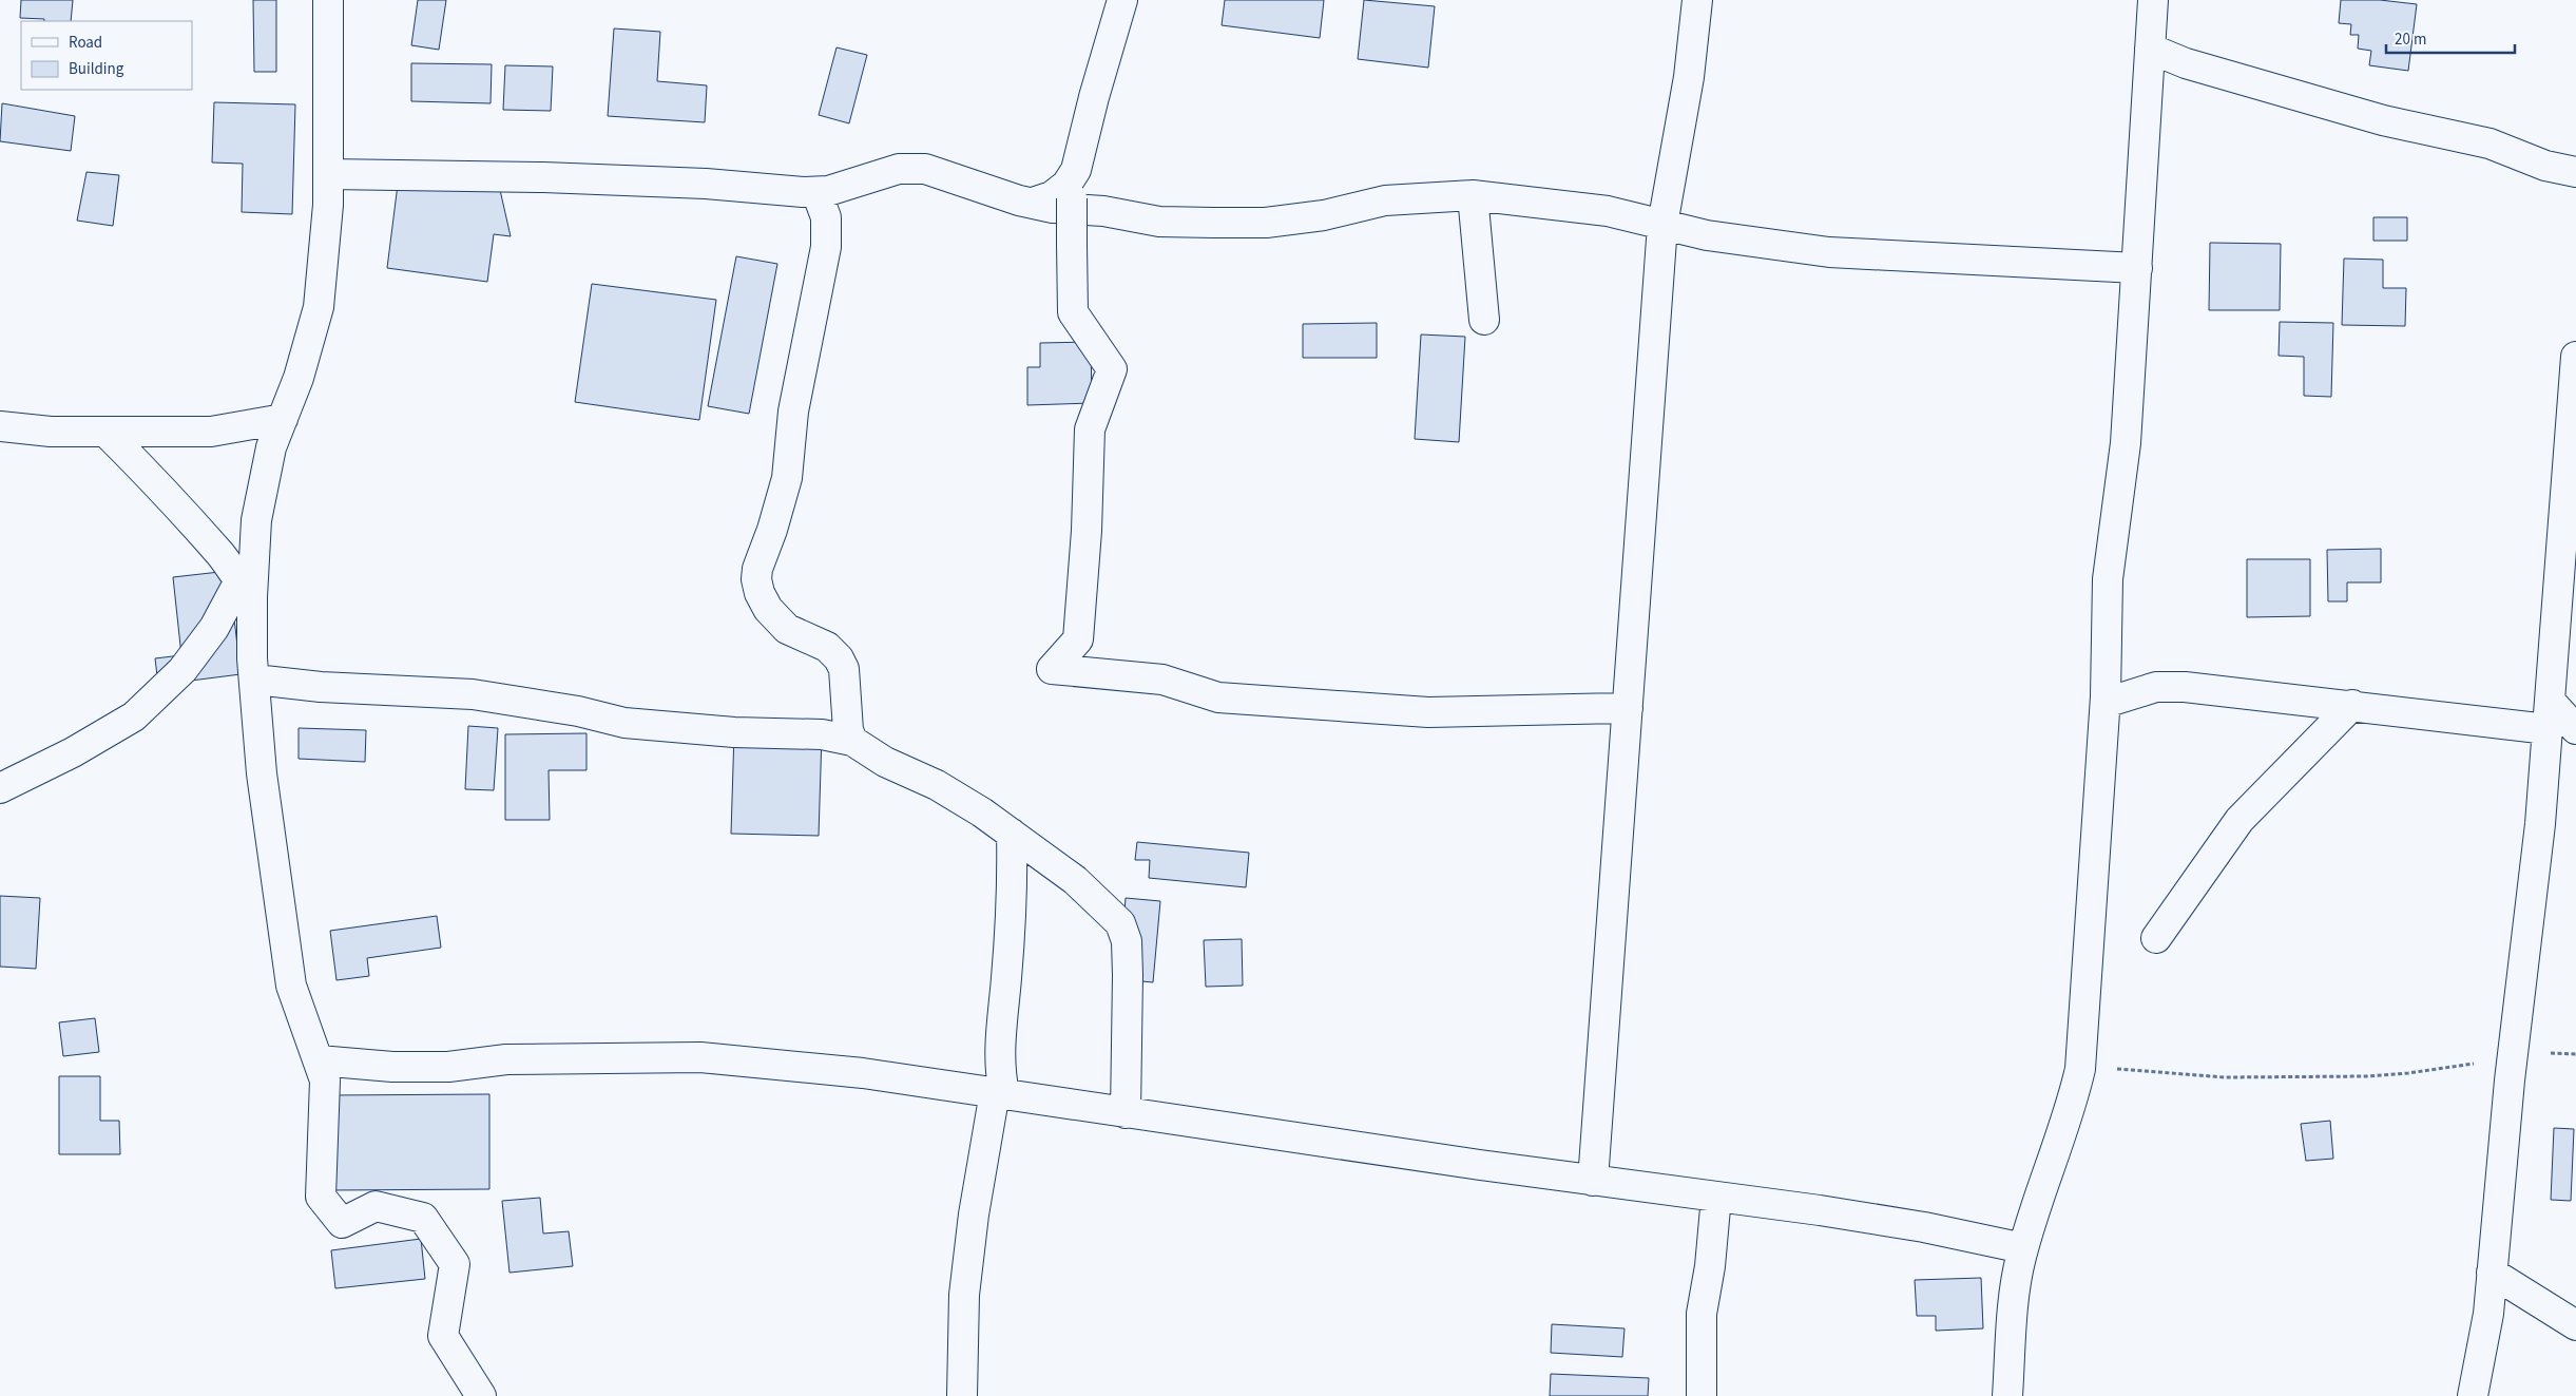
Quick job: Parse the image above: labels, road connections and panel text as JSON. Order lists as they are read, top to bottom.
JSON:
{
  "legend": ["Road", "Building"],
  "scale_bar": "20 m"
}
